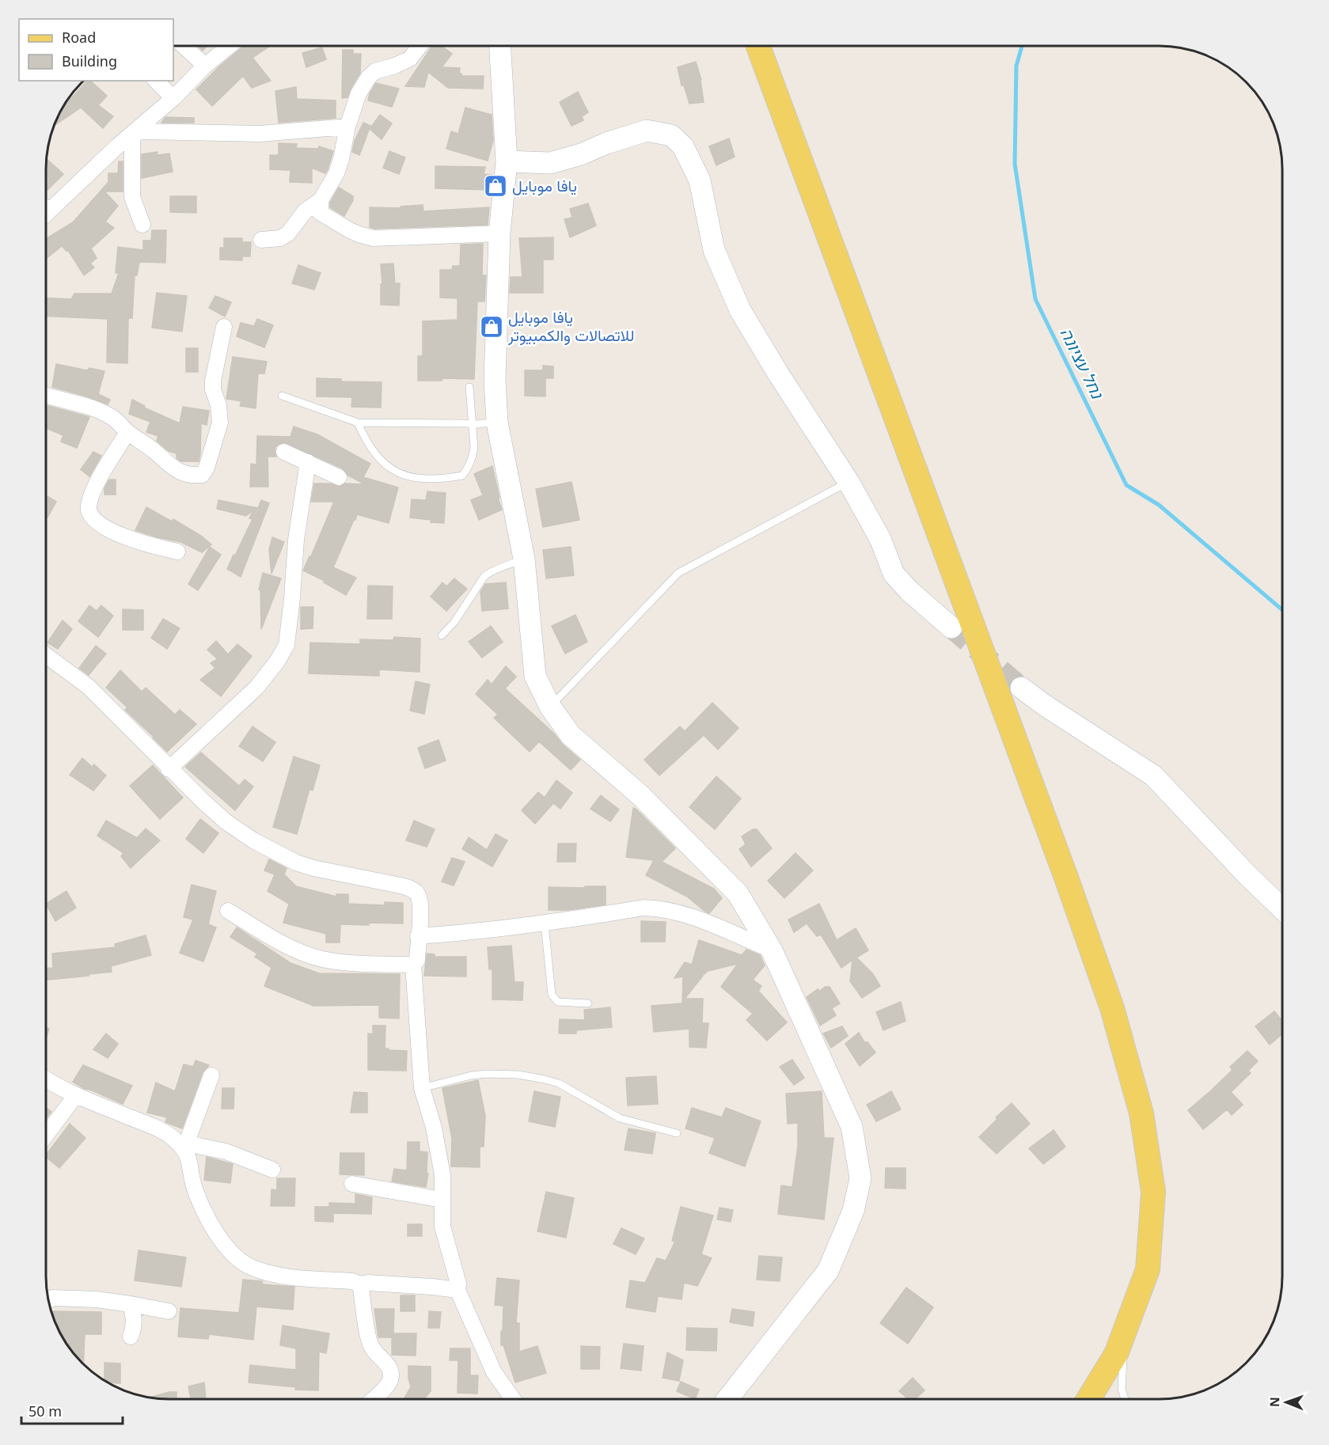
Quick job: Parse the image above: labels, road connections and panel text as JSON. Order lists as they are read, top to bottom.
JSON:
{
  "water": ["נחל עציונה"],
  "places": {
    "shop": ["يافا موبايل", "يافا موبايل للاتصالات والكمبيوتر"]
  },
  "legend": ["Road", "Building"],
  "scale_bar": "50 m",
  "north": "left"
}
